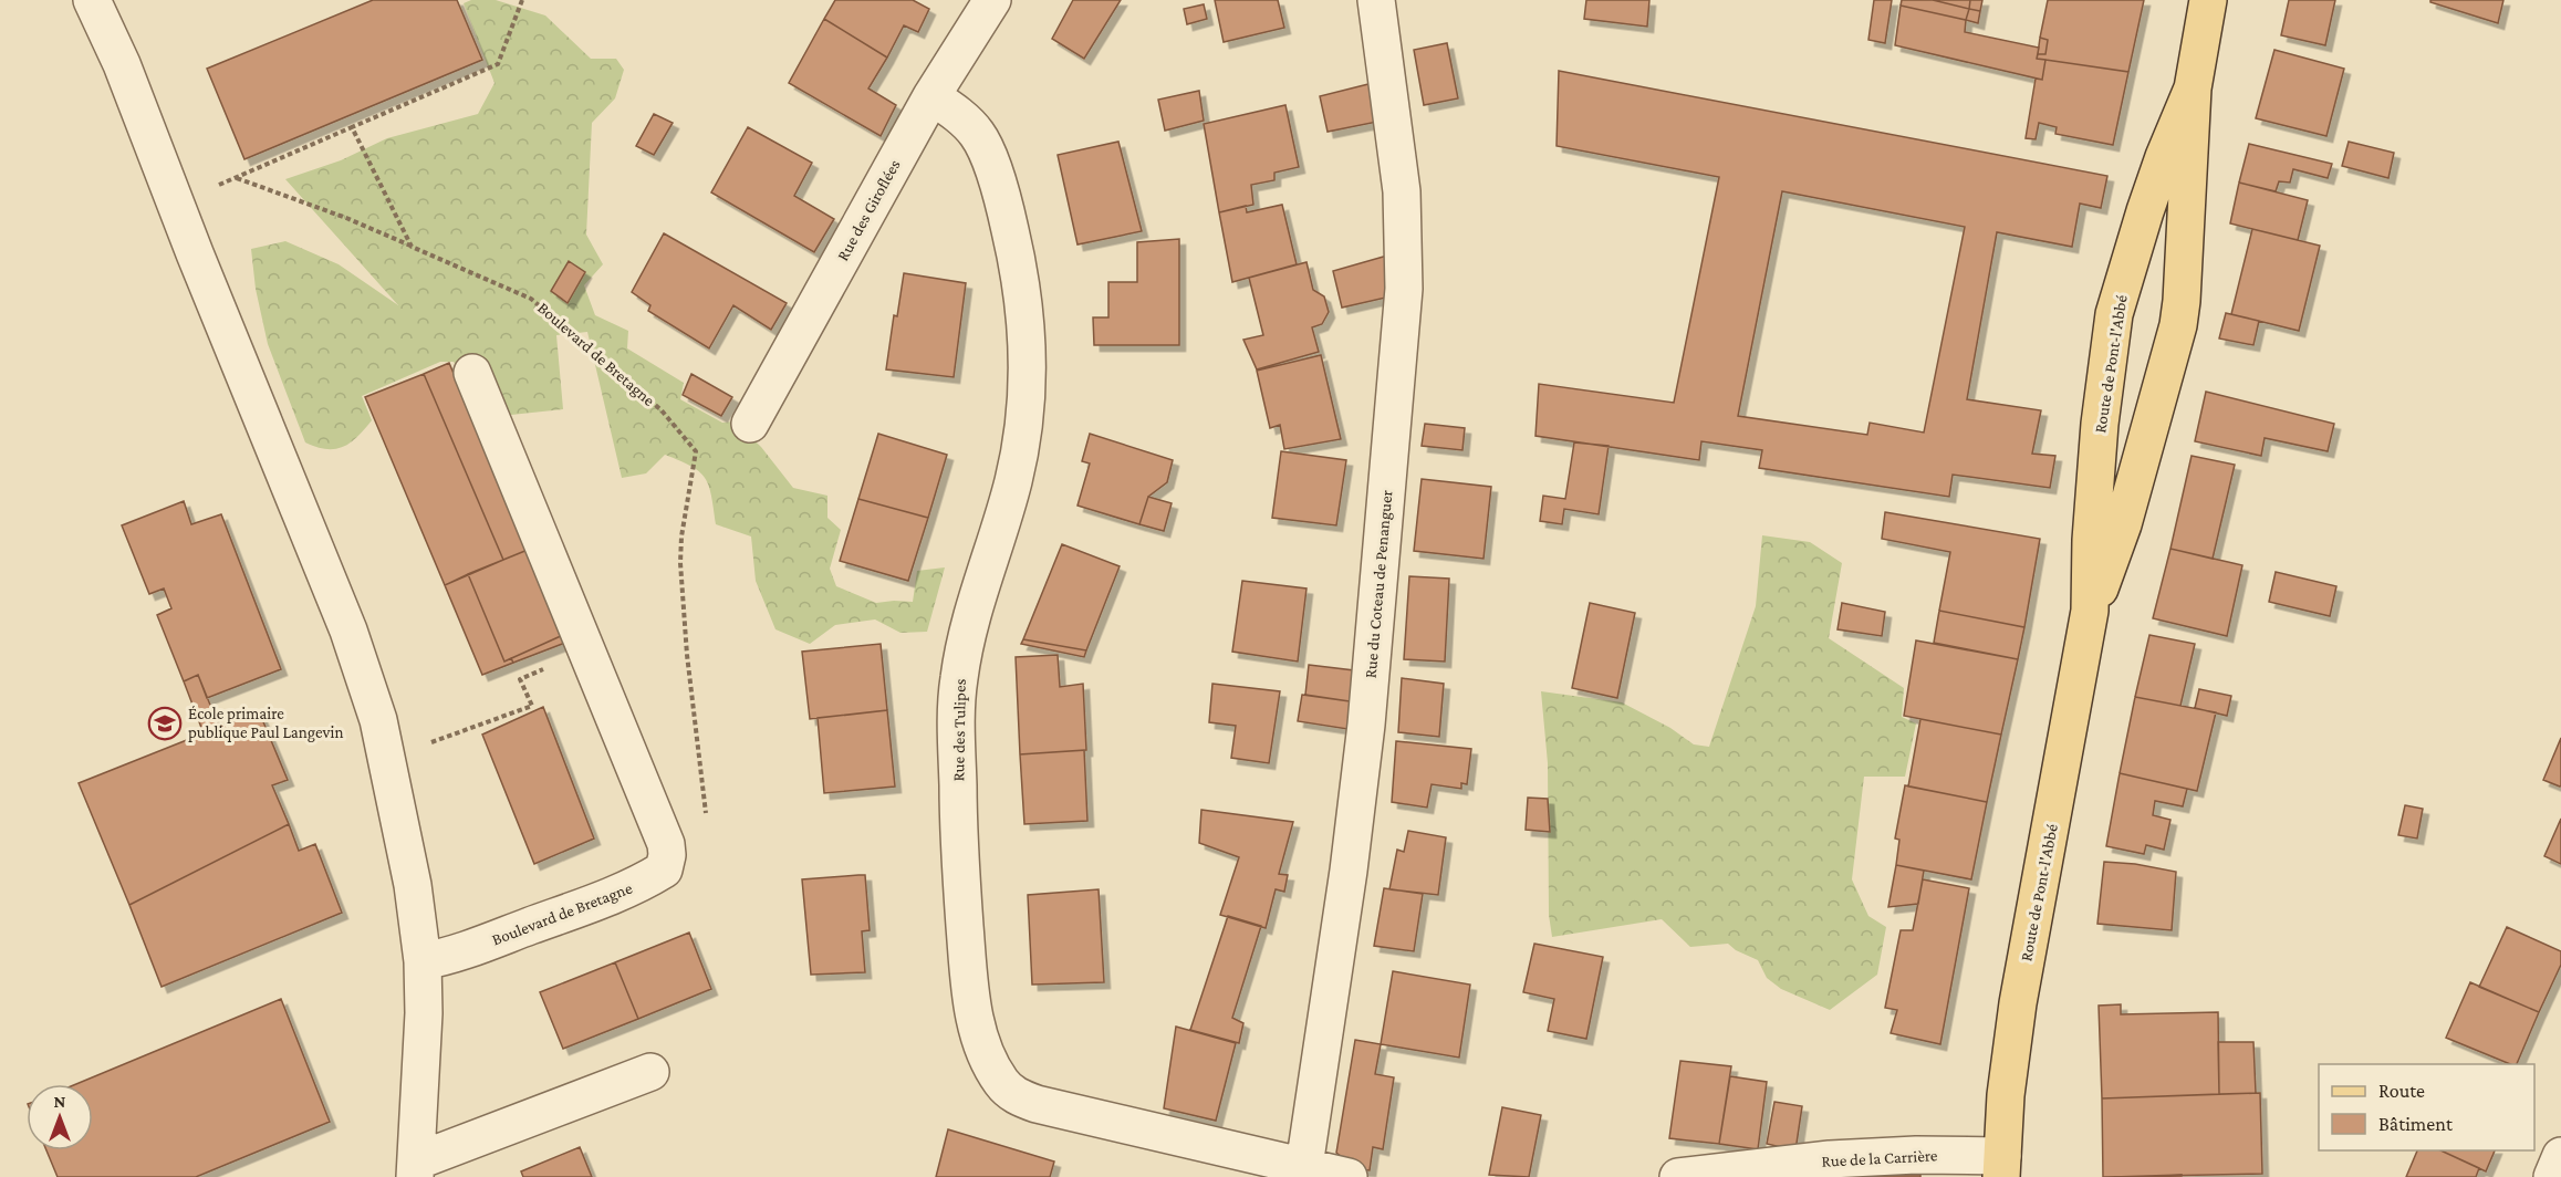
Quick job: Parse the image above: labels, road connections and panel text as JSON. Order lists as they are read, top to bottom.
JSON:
{
  "streets": {
    "main road": ["Route de Pont-l'Abbé"],
    "street": [
      "Rue des Giroflées",
      "Boulevard de Bretagne",
      "Rue du Coteau de Penanguer",
      "Rue des Tulipes",
      "Rue de la Carrière"
    ]
  },
  "crossings": [
    ["Rue des Giroflées", "Rue des Tulipes"],
    ["Route de Pont-l'Abbé", "Rue de la Carrière"],
    ["Rue du Coteau de Penanguer", "Rue des Tulipes"]
  ],
  "places": {
    "school or university": ["École primaire publique Paul Langevin"]
  },
  "legend": ["Route", "Bâtiment"],
  "north": "top"
}
